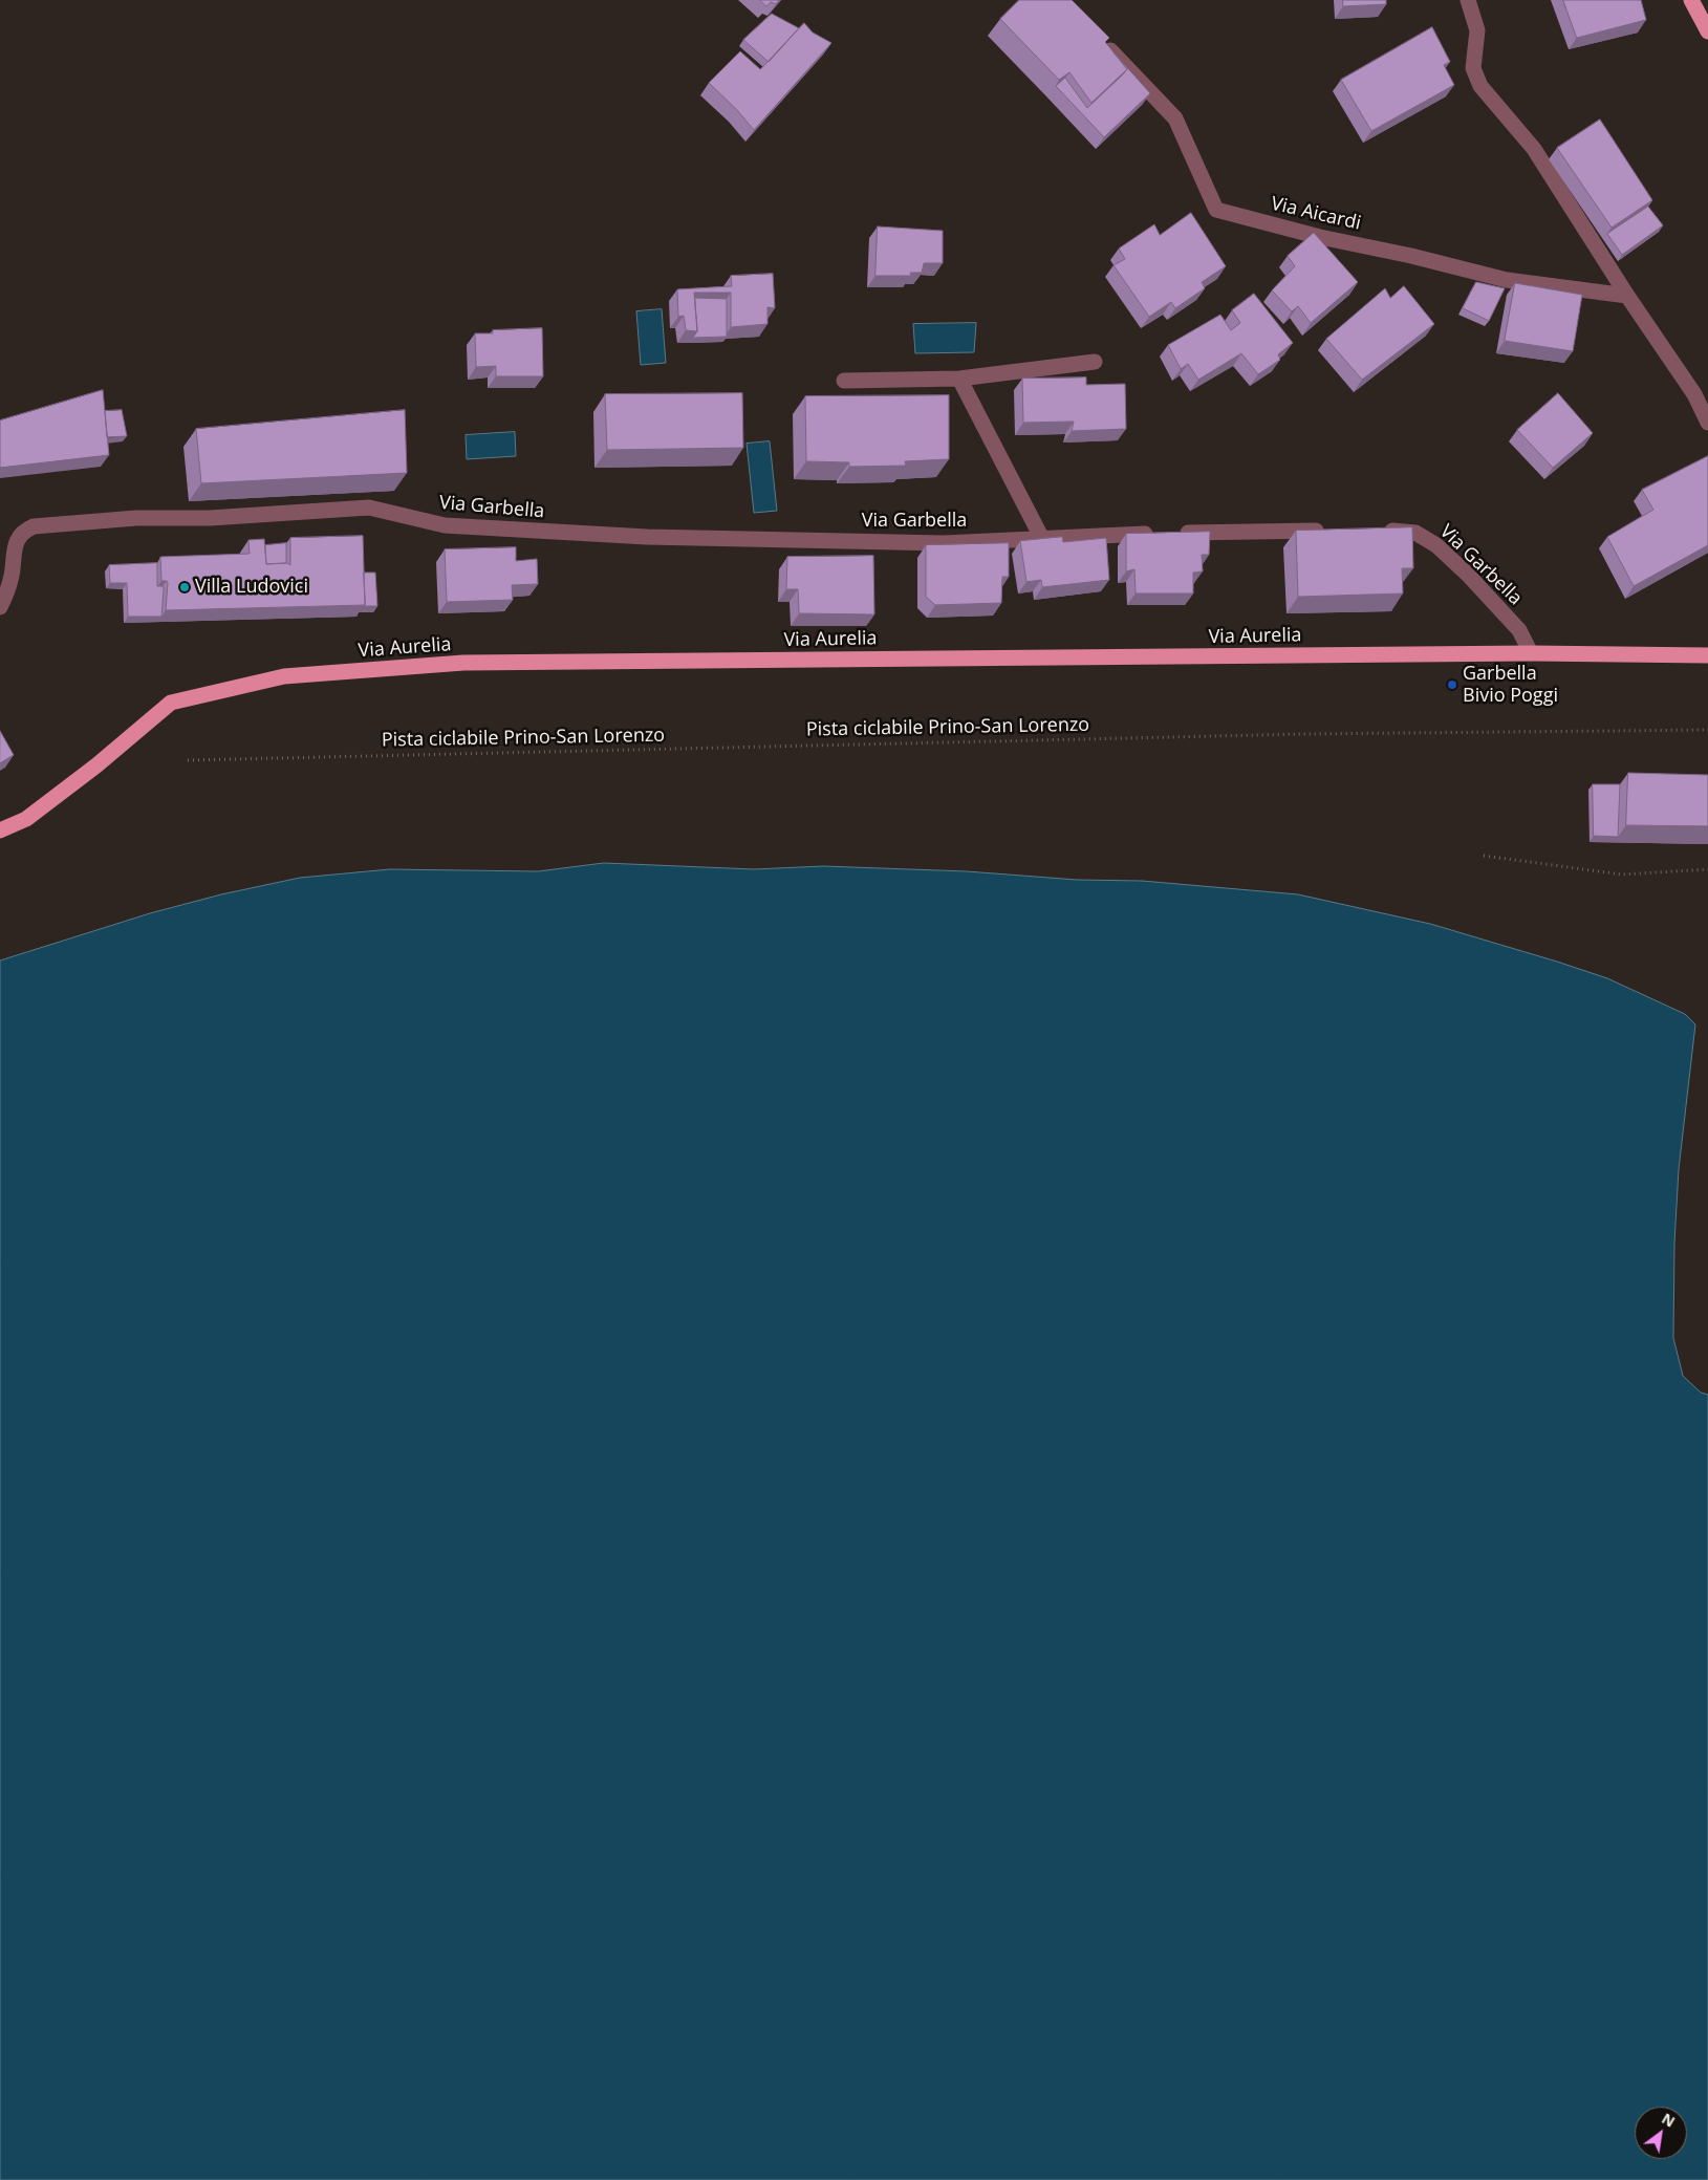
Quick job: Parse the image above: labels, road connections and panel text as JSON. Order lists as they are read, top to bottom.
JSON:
{
  "streets": {
    "main road": ["Via Aurelia"],
    "street": ["Via Aicardi", "Via Garbella"],
    "path": ["Pista ciclabile Prino-San Lorenzo"]
  },
  "crossings": [
    ["Via Garbella", "Via Aurelia"]
  ],
  "places": ["Villa Ludovici", "Garbella Bivio Poggi"],
  "north": "top right"
}
